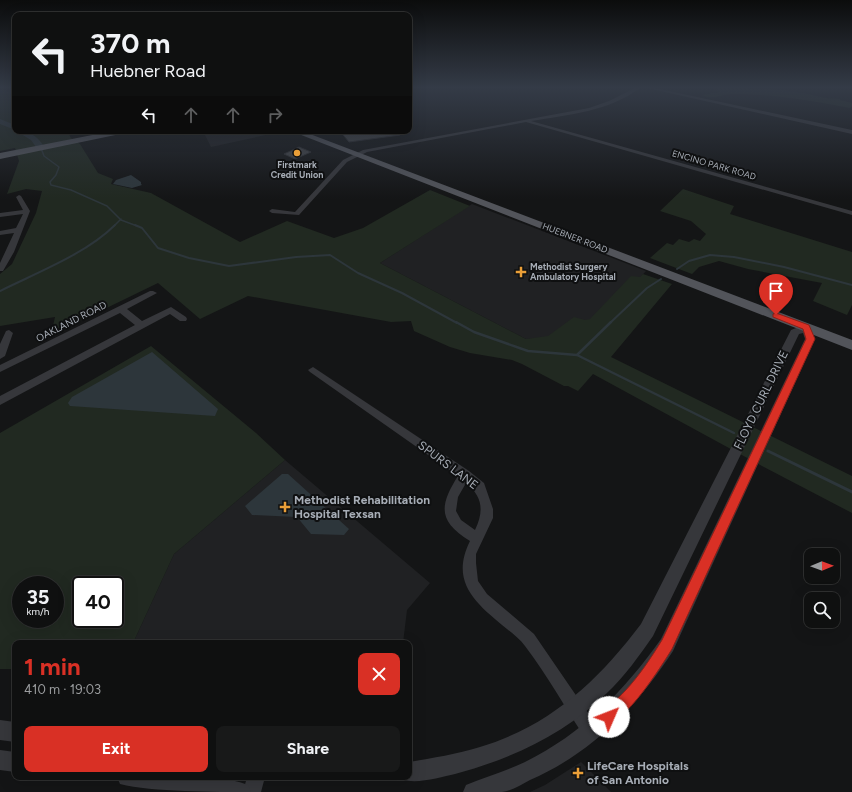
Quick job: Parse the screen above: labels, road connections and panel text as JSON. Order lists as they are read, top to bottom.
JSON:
{
  "streets": {
    "main road": ["HUEBNER ROAD"],
    "street": [
      "ENCINO PARK ROAD",
      "OAKLAND ROAD",
      "FLOYD CURL DRIVE",
      "SPURS LANE"
    ]
  },
  "crossings": [
    ["HUEBNER ROAD", "FLOYD CURL DRIVE"],
    ["FLOYD CURL DRIVE", "SPURS LANE"]
  ],
  "places": {
    "other": ["Firstmark Credit Union"],
    "health": ["Methodist Surgery Ambulatory Hospital", "Methodist Rehabilitation Hospital Texsan", "LifeCare Hospitals of San Antonio"]
  },
  "north": "right",
  "page": {
    "turn": ["370 m", "Huebner Road"],
    "speed": "35 km/h",
    "limit": "40",
    "heading": ["1 min", "410 m · 19:03"],
    "buttons": ["Exit", "Share"]
  }
}
